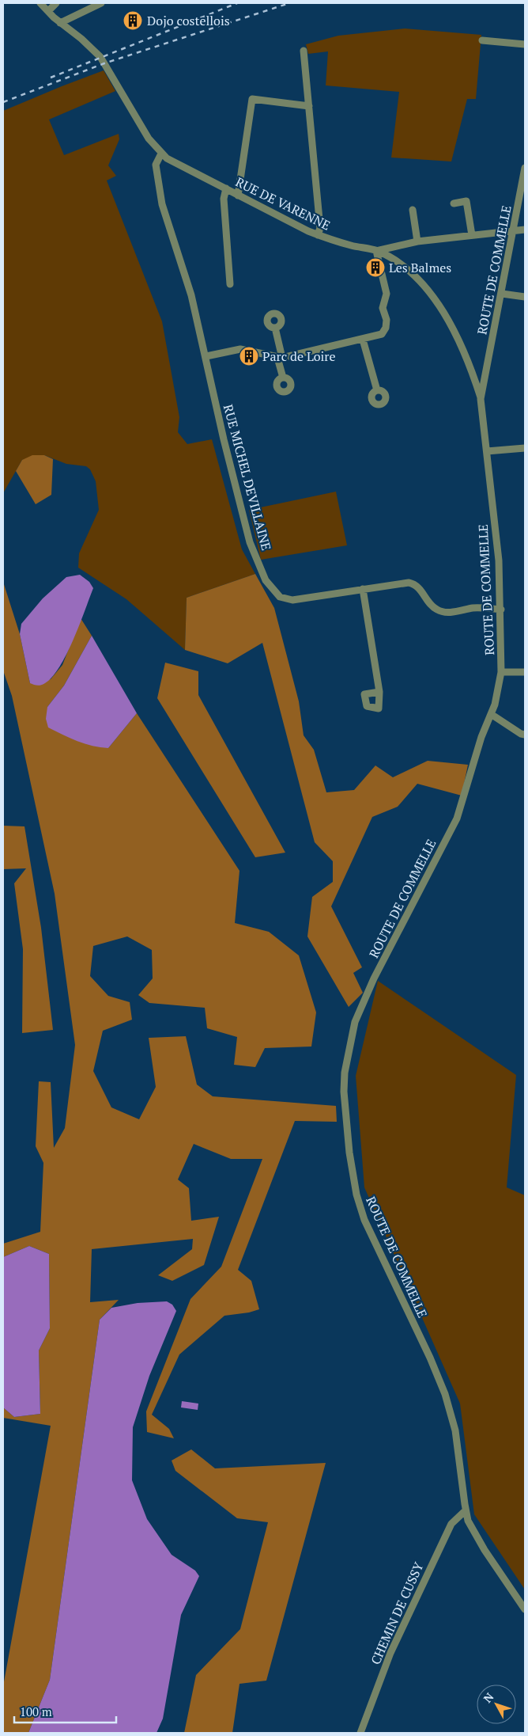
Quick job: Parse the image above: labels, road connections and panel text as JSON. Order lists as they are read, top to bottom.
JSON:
{
  "streets": {
    "street": [
      "RUE DE VARENNE",
      "ROUTE DE COMMELLE",
      "RUE MICHEL DEVILLAINE",
      "CHEMIN DE CUSSY"
    ]
  },
  "crossings": [
    ["RUE DE VARENNE", "ROUTE DE COMMELLE"],
    ["RUE DE VARENNE", "RUE MICHEL DEVILLAINE"],
    ["ROUTE DE COMMELLE", "RUE MICHEL DEVILLAINE"],
    ["ROUTE DE COMMELLE", "CHEMIN DE CUSSY"]
  ],
  "places": {
    "building": ["Dojo costellois", "Les Balmes", "Parc de Loire"]
  },
  "scale_bar": "100 m",
  "north": "top left"
}
